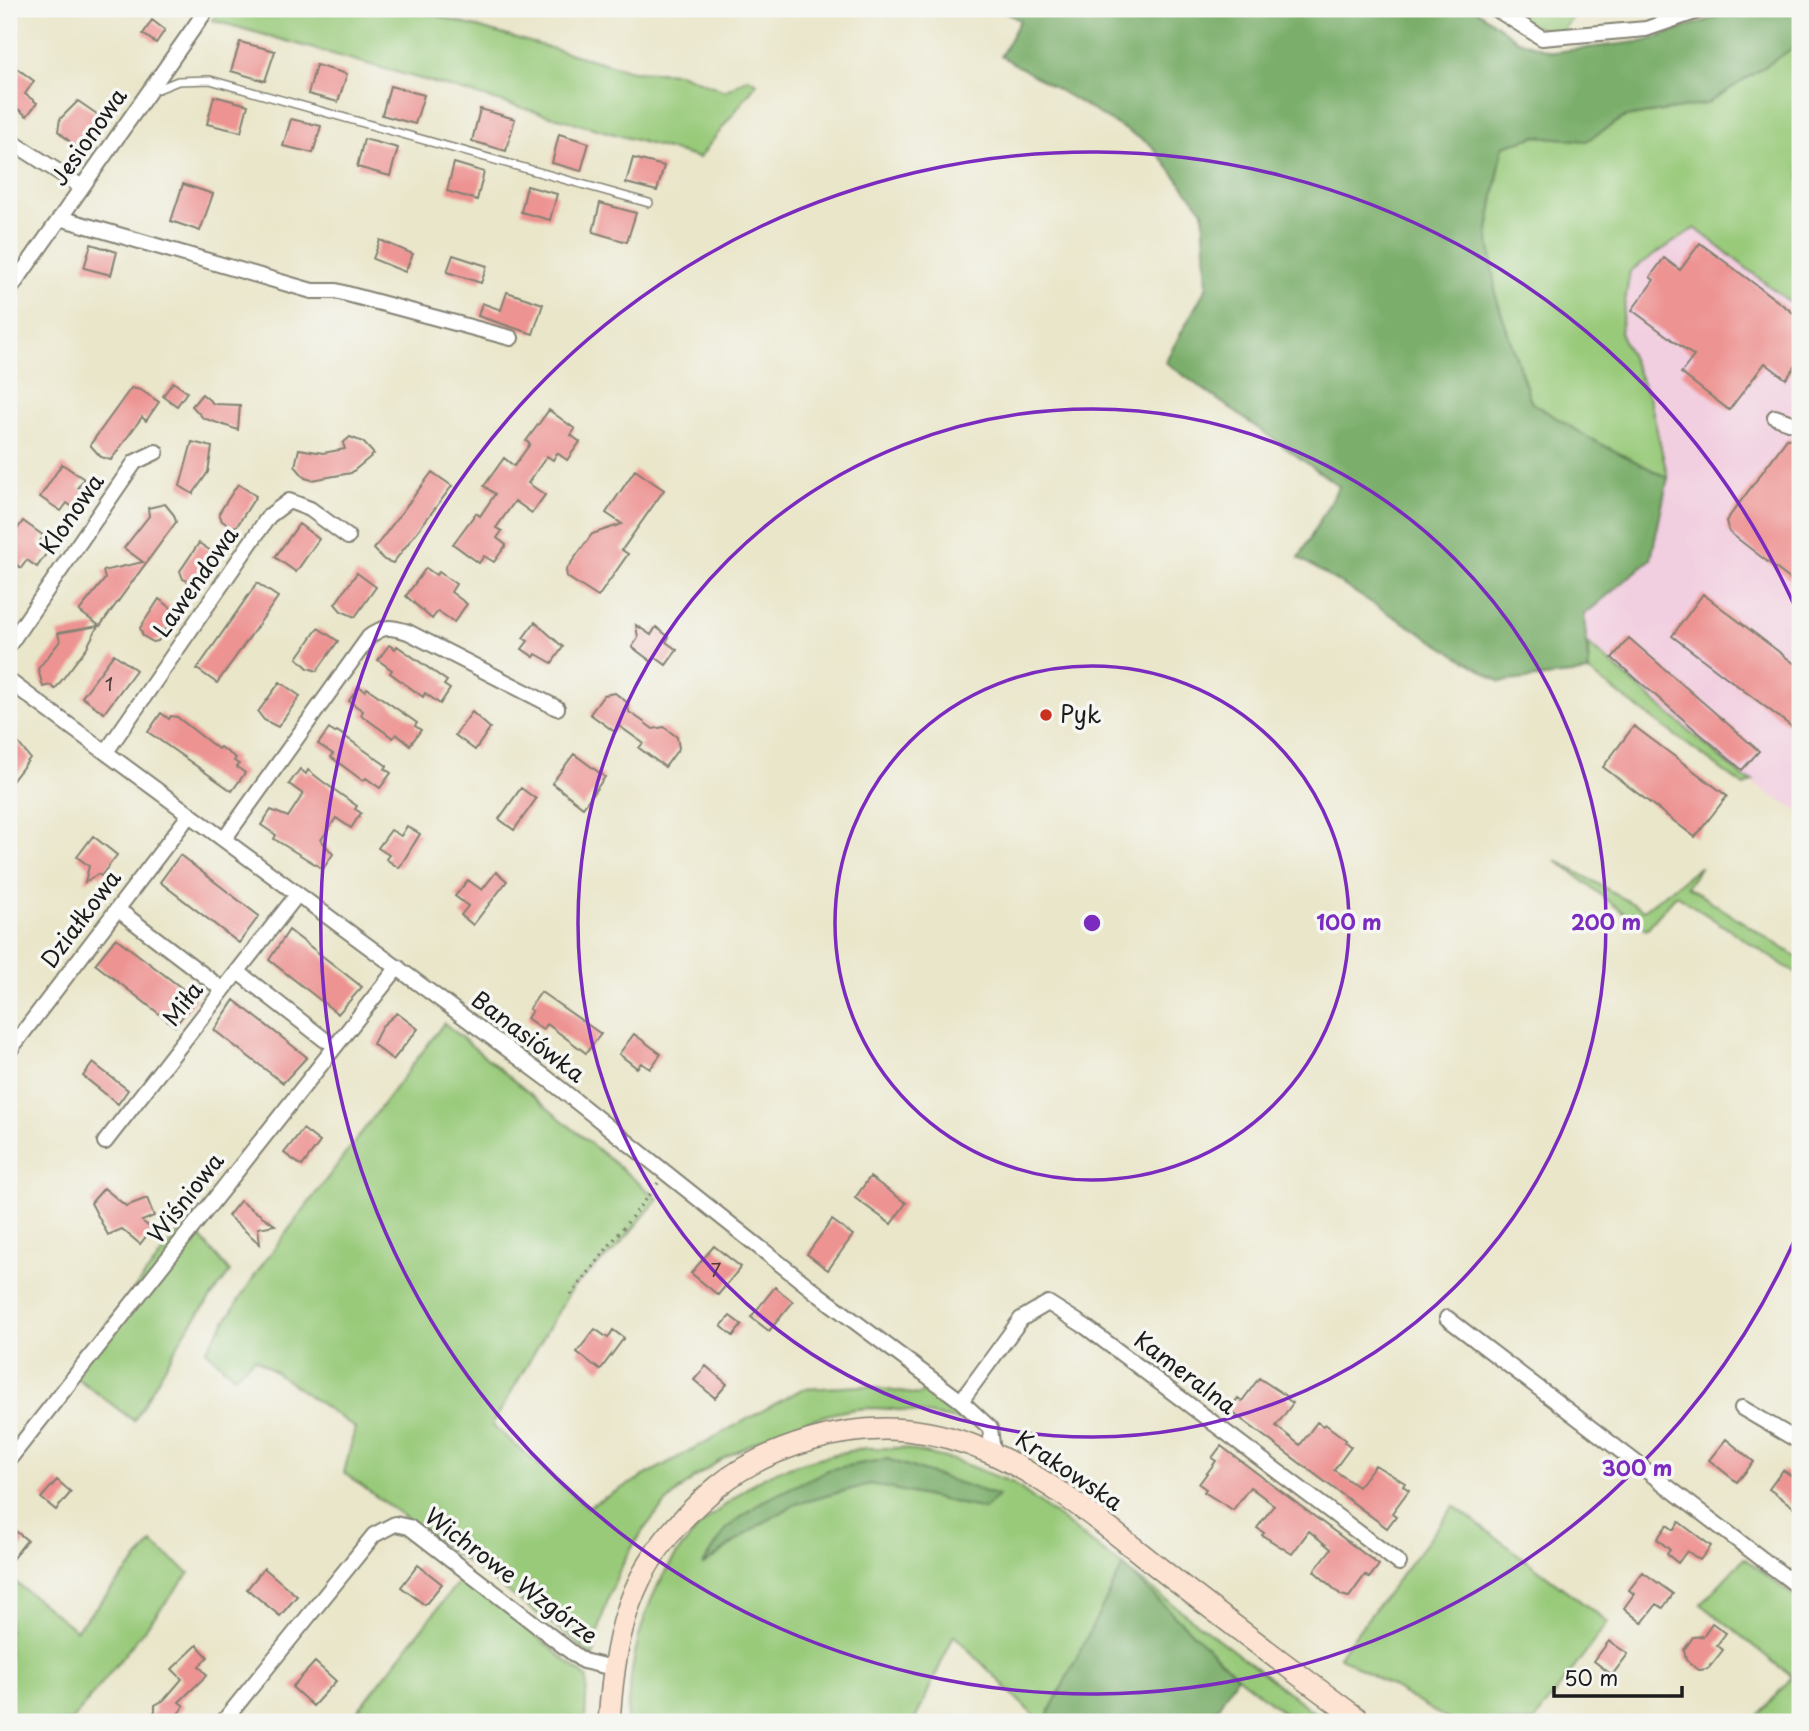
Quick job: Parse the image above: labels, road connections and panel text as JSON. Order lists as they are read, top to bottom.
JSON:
{
  "streets": {
    "main road": ["Krakowska"],
    "street": [
      "Jesionowa",
      "Klonowa",
      "Lawendowa",
      "Działkowa",
      "Miła",
      "Banasiówka",
      "Wiśniowa",
      "Kameralna",
      "Wichrowe Wzgórze"
    ]
  },
  "crossings": [
    ["Lawendowa", "Banasiówka"],
    ["Działkowa", "Banasiówka"],
    ["Miła", "Banasiówka"],
    ["Banasiówka", "Wiśniowa"],
    ["Banasiówka", "Kameralna"],
    ["Banasiówka", "Krakowska"],
    ["Krakowska", "Wichrowe Wzgórze"]
  ],
  "places": ["Pyk"],
  "house_numbers": ["1", "7"],
  "scale_bar": "50 m",
  "rings": ["100 m", "200 m", "300 m"]
}
